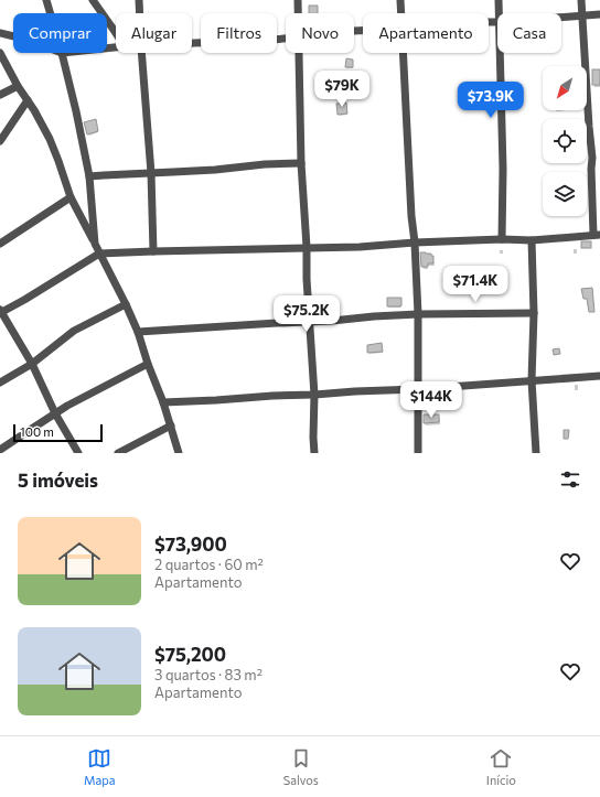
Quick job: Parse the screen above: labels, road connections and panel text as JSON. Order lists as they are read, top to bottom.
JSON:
{
  "scale_bar": "100 m",
  "north": "bottom left",
  "page": {
    "chip": [
      "Comprar",
      "Alugar",
      "Filtros",
      "Novo",
      "Apartamento",
      "Casa"
    ],
    "price": [
      "$79K",
      "$73.9K",
      "$71.4K",
      "$75.2K",
      "$144K"
    ],
    "scale": "100 m",
    "heading": "5 imóveis",
    "list": [
      {
        "name": "$73,900",
        "note": "2 quartos · 60 m² · Apartamento"
      },
      {
        "name": "$75,200",
        "note": "3 quartos · 83 m² · Apartamento"
      }
    ],
    "tabs": ["Mapa", "Salvos", "Início"]
  }
}
